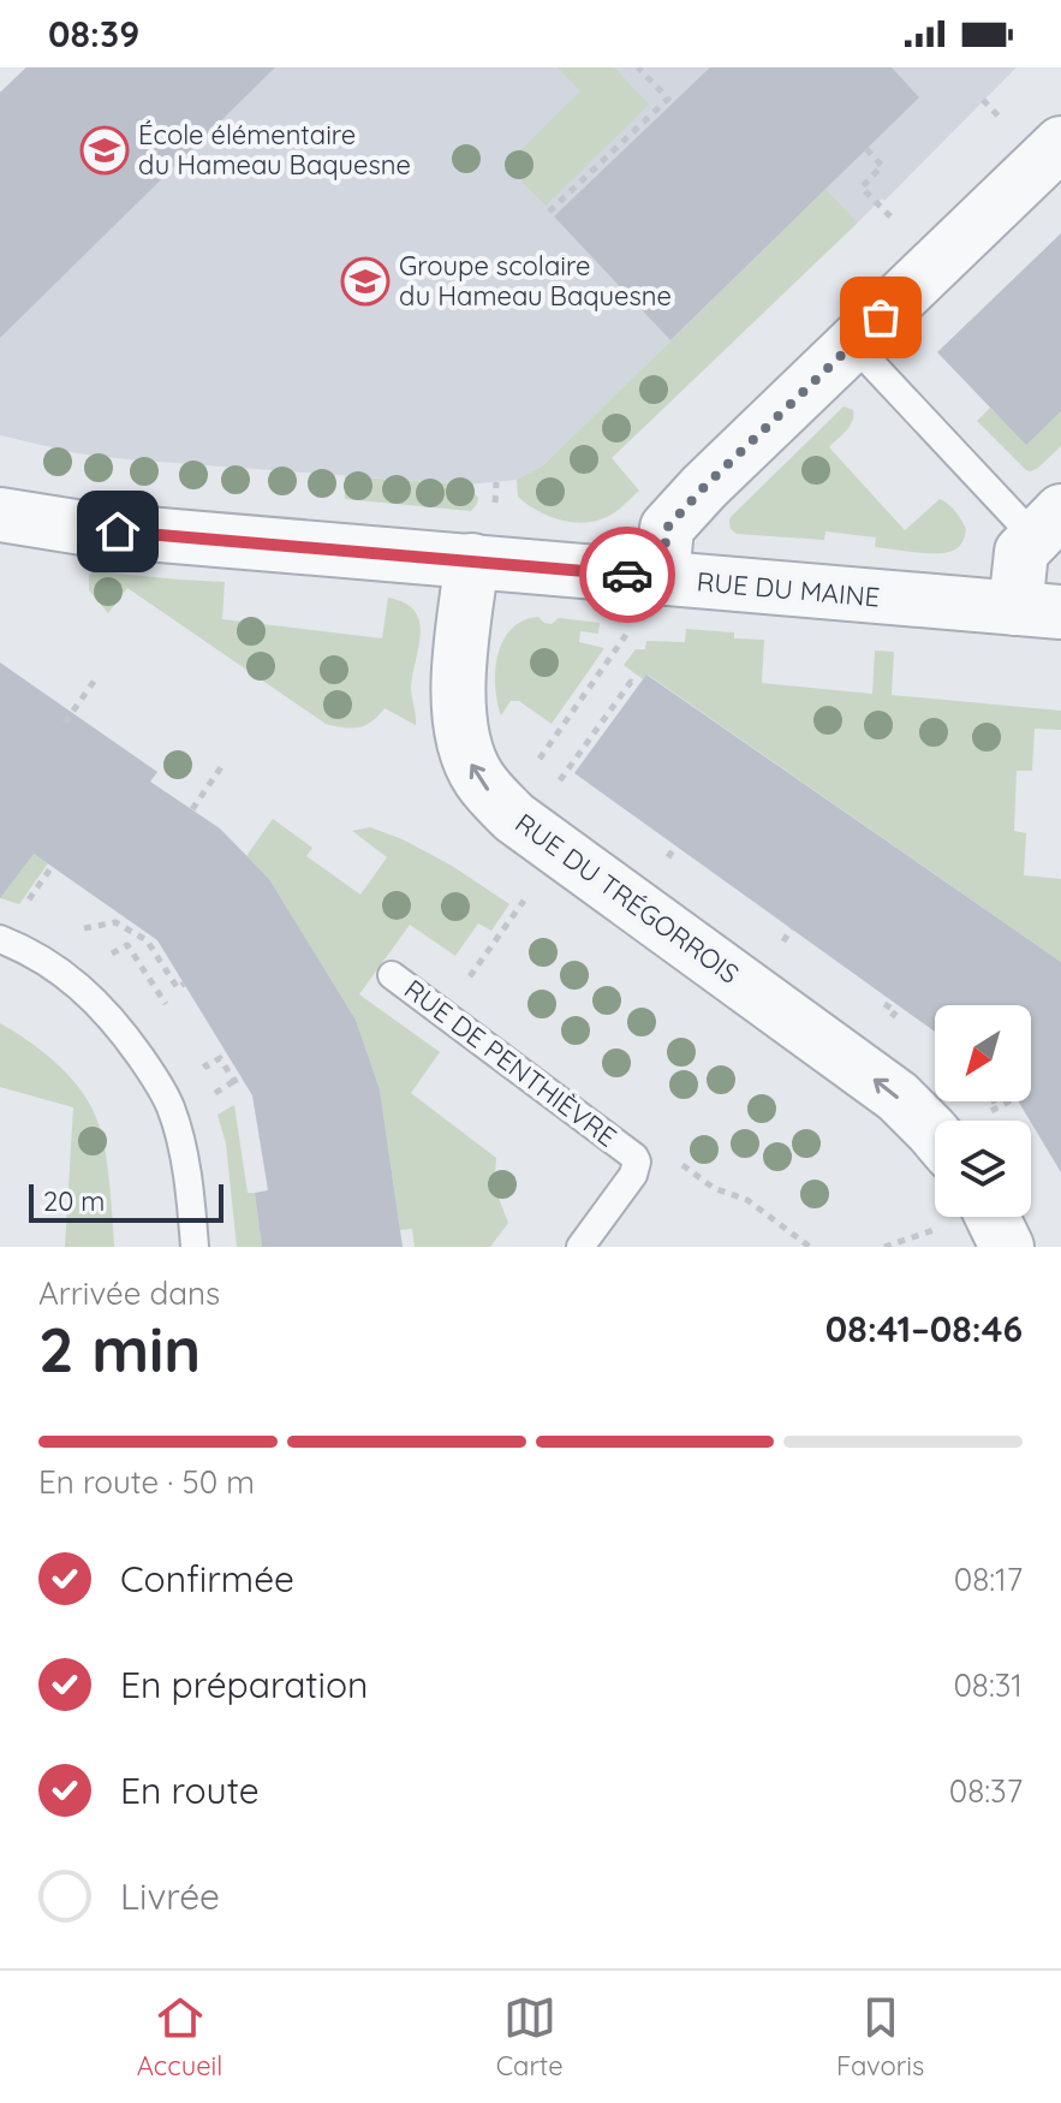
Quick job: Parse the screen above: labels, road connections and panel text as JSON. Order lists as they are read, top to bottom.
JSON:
{
  "streets": {
    "street": ["RUE DU MAINE", "RUE DU TRÉGORROIS"],
    "lane": ["RUE DE PENTHIÈVRE"]
  },
  "crossings": [
    ["RUE DU MAINE", "RUE DU TRÉGORROIS"]
  ],
  "one_way": ["RUE DU TRÉGORROIS"],
  "places": {
    "school or university": ["École élémentaire du Hameau Baquesne", "Groupe scolaire du Hameau Baquesne"]
  },
  "scale_bar": "20 m",
  "north": "bottom left",
  "page": {
    "status": "08:39",
    "scale": "20 m",
    "heading": ["2 min", "Arrivée dans", "08:41–08:46"],
    "bar": "En route · 50 m",
    "list": [
      ["Confirmée", "08:17"],
      ["En préparation", "08:31"],
      ["En route", "08:37"],
      "Livrée"
    ],
    "tabs": ["Accueil", "Carte", "Favoris"]
  }
}
